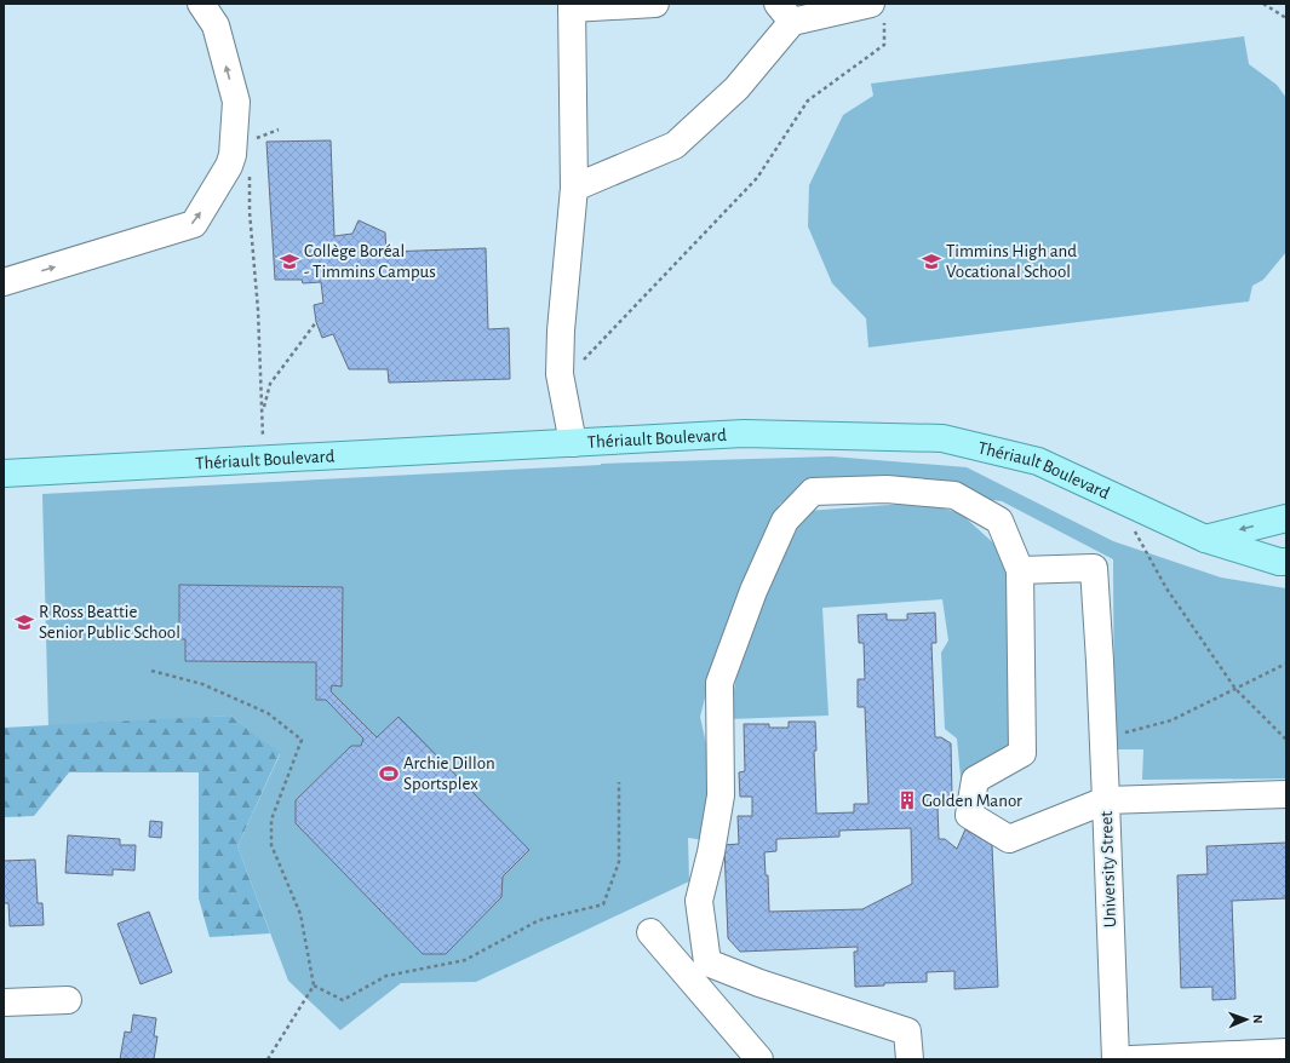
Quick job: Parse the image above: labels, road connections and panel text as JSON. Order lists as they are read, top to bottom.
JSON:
{
  "streets": {
    "main road": ["Thériault Boulevard"],
    "street": ["University Street"]
  },
  "places": {
    "school or university": ["Collège Boréal - Timmins Campus", "Timmins High and Vocational School", "R Ross Beattie Senior Public School"],
    "sports": ["Archie Dillon Sportsplex"],
    "building": ["Golden Manor"]
  },
  "north": "right"
}
